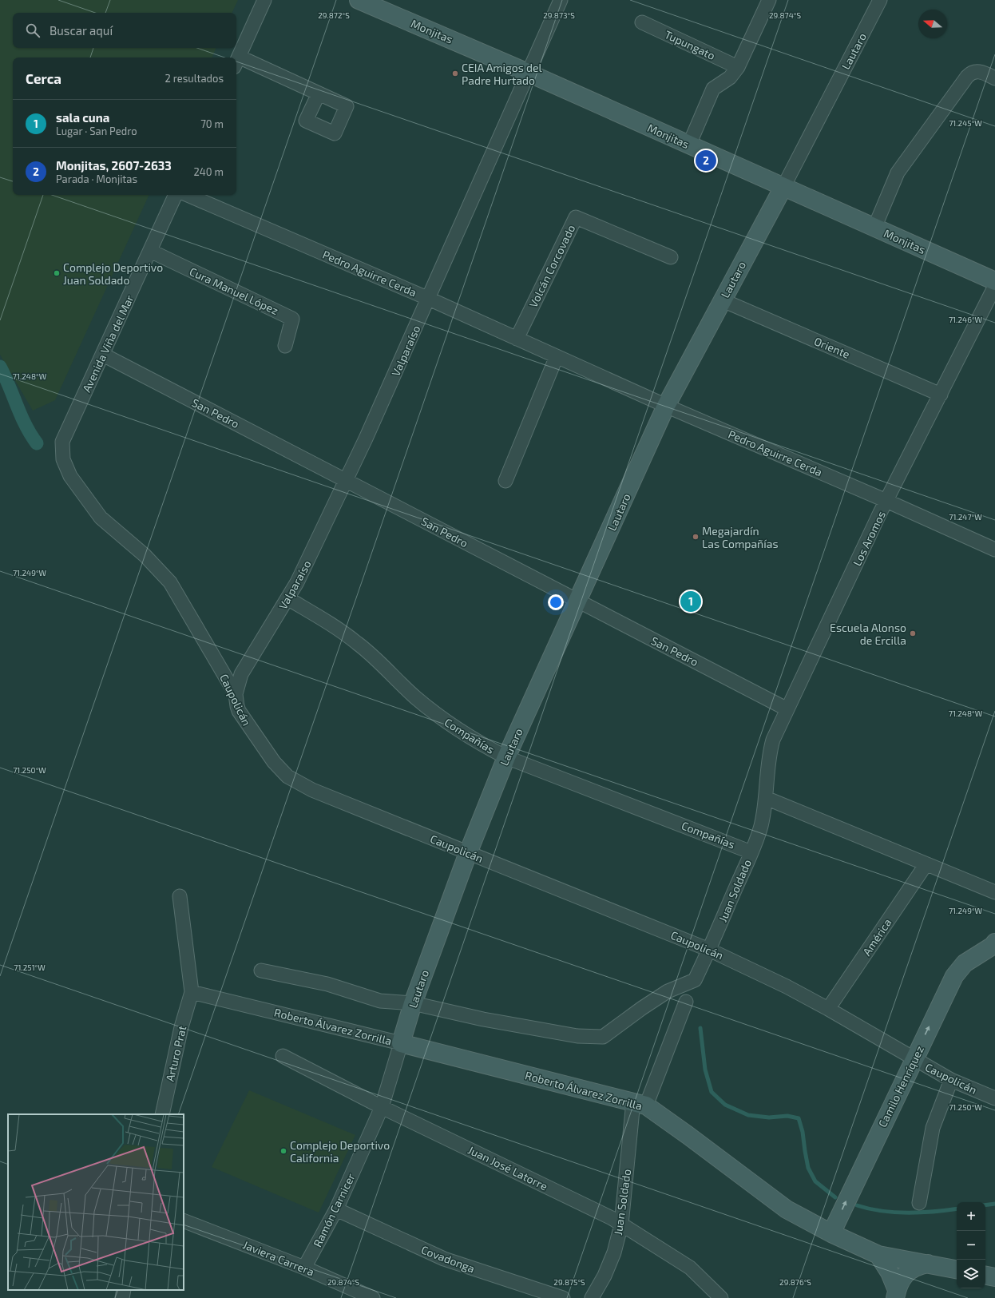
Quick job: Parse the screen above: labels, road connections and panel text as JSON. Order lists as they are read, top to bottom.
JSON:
{
  "streets": {
    "street": [
      "Monjitas",
      "Tupungato",
      "Lautaro",
      "Volcán Corcovado",
      "Pedro Aguirre Cerda",
      "Cura Manuel López",
      "Avenida Viña del Mar",
      "Oriente",
      "Valparaíso",
      "San Pedro",
      "Los Aromos",
      "Caupolicán",
      "Compañías",
      "Juan Soldado",
      "América",
      "Roberto Álvarez Zorrilla",
      "Arturo Prat",
      "Camilo Henríquez",
      "Juan José Latorre",
      "Ramón Carnicer",
      "Javiera Carrera",
      "Covadonga"
    ]
  },
  "crossings": [
    ["Monjitas", "Lautaro"],
    ["Monjitas", "Valparaíso"],
    ["Lautaro", "Pedro Aguirre Cerda"],
    ["Lautaro", "Oriente"],
    ["Lautaro", "San Pedro"],
    ["Lautaro", "Caupolicán"],
    ["Lautaro", "Compañías"],
    ["Lautaro", "Juan Soldado"],
    ["Lautaro", "Roberto Álvarez Zorrilla"],
    ["Lautaro", "Ramón Carnicer"],
    ["Volcán Corcovado", "Pedro Aguirre Cerda"],
    ["Pedro Aguirre Cerda", "Valparaíso"],
    ["Pedro Aguirre Cerda", "Los Aromos"],
    ["Cura Manuel López", "Avenida Viña del Mar"],
    ["Avenida Viña del Mar", "San Pedro"],
    ["Avenida Viña del Mar", "Caupolicán"],
    ["Oriente", "Los Aromos"],
    ["Valparaíso", "San Pedro"],
    ["Valparaíso", "Caupolicán"],
    ["Valparaíso", "Compañías"],
    ["San Pedro", "Los Aromos"],
    ["Los Aromos", "Juan Soldado"],
    ["Caupolicán", "Juan Soldado"],
    ["Caupolicán", "América"],
    ["Caupolicán", "Camilo Henríquez"],
    ["Compañías", "Juan Soldado"],
    ["Juan Soldado", "Roberto Álvarez Zorrilla"],
    ["Juan Soldado", "Juan José Latorre"],
    ["Roberto Álvarez Zorrilla", "Arturo Prat"],
    ["Roberto Álvarez Zorrilla", "Camilo Henríquez"],
    ["Roberto Álvarez Zorrilla", "Ramón Carnicer"],
    ["Juan José Latorre", "Ramón Carnicer"],
    ["Ramón Carnicer", "Javiera Carrera"],
    ["Ramón Carnicer", "Covadonga"]
  ],
  "places": [
    "CEIA Amigos del Padre Hurtado",
    "Complejo Deportivo Juan Soldado",
    "Megajardín Las Compañías",
    "Escuela Alonso de Ercilla",
    "Complejo Deportivo California"
  ],
  "north": "left",
  "page": {
    "search": "Buscar aquí",
    "heading": ["Cerca", "2 resultados"],
    "list": [
      {
        "mark": "1",
        "name": "sala cuna",
        "note": "Lugar · San Pedro",
        "value": "70 m"
      },
      {
        "mark": "2",
        "name": "Monjitas, 2607-2633",
        "note": "Parada · Monjitas",
        "value": "240 m"
      }
    ],
    "pins": ["2", "1"],
    "map_buttons": ["+", "−"]
  },
  "coordinates": [
    "29.872°S",
    "29.873°S",
    "29.874°S",
    "71.245°W",
    "71.246°W",
    "71.248°W",
    "71.247°W",
    "71.249°W",
    "71.250°W",
    "71.251°W",
    "29.875°S",
    "29.876°S"
  ]
}
